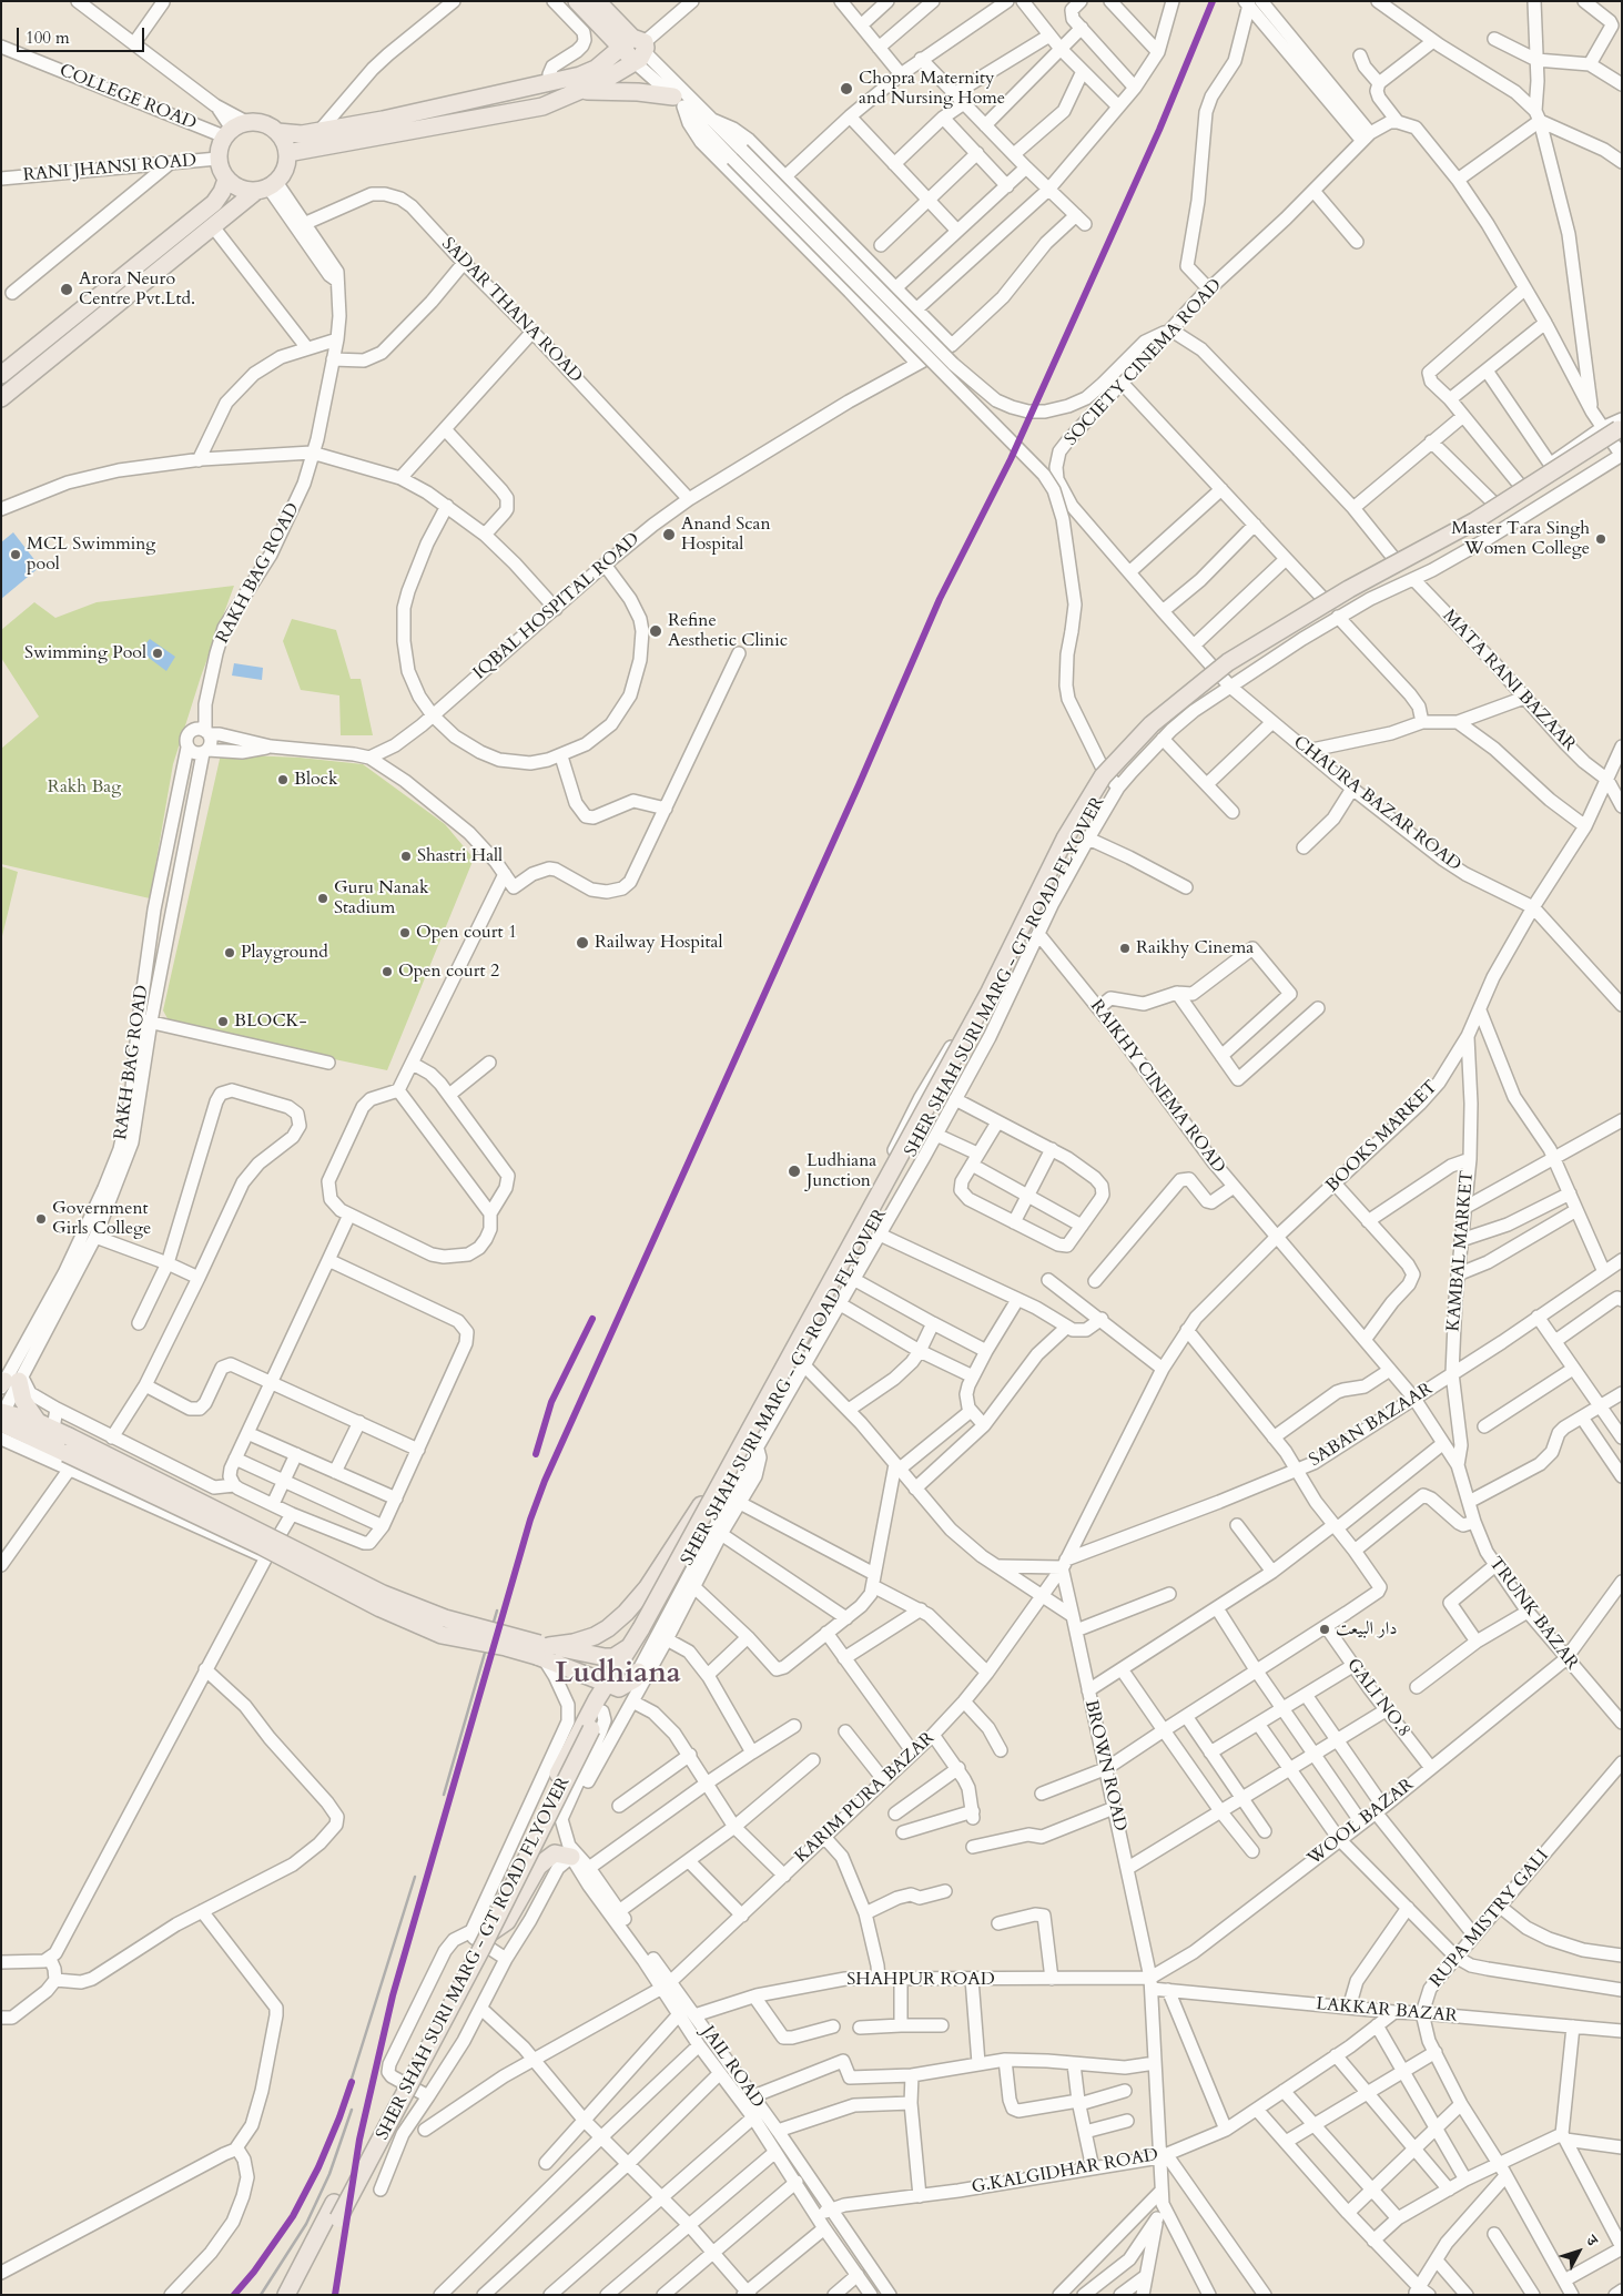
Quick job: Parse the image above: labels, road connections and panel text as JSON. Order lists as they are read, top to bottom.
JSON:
{
  "streets": {
    "main road": ["SHER SHAH SURI MARG - GT ROAD FLYOVER"],
    "street": [
      "COLLEGE ROAD",
      "RANI JHANSI ROAD",
      "SADAR THANA ROAD",
      "SOCIETY CINEMA ROAD",
      "RAKH BAG ROAD",
      "IQBAL HOSPITAL ROAD",
      "MATA RANI BAZAAR",
      "CHAURA BAZAR ROAD",
      "RAIKHY CINEMA ROAD",
      "BOOKS MARKET",
      "KAMBAL MARKET",
      "SABAN BAZAAR",
      "TRUNK BAZAR",
      "GALI NO.8",
      "BROWN ROAD",
      "KARIM PURA BAZAR",
      "WOOL BAZAR",
      "RUPA MISTRY GALI",
      "SHAHPUR ROAD",
      "LAKKAR BAZAR",
      "JAIL ROAD",
      "G.KALGIDHAR ROAD"
    ]
  },
  "crossings": [
    ["COLLEGE ROAD", "RANI JHANSI ROAD"],
    ["COLLEGE ROAD", "RAKH BAG ROAD"],
    ["RANI JHANSI ROAD", "RAKH BAG ROAD"],
    ["SADAR THANA ROAD", "RAKH BAG ROAD"],
    ["SADAR THANA ROAD", "IQBAL HOSPITAL ROAD"],
    ["SOCIETY CINEMA ROAD", "CHAURA BAZAR ROAD"],
    ["MATA RANI BAZAAR", "BOOKS MARKET"],
    ["CHAURA BAZAR ROAD", "BOOKS MARKET"],
    ["RAIKHY CINEMA ROAD", "BOOKS MARKET"],
    ["RAIKHY CINEMA ROAD", "TRUNK BAZAR"],
    ["BOOKS MARKET", "KAMBAL MARKET"],
    ["BOOKS MARKET", "KARIM PURA BAZAR"],
    ["KAMBAL MARKET", "SABAN BAZAAR"],
    ["KAMBAL MARKET", "TRUNK BAZAR"],
    ["SABAN BAZAAR", "TRUNK BAZAR"],
    ["SABAN BAZAAR", "BROWN ROAD"],
    ["SABAN BAZAAR", "KARIM PURA BAZAR"],
    ["TRUNK BAZAR", "WOOL BAZAR"],
    ["GALI NO.8", "WOOL BAZAR"],
    ["BROWN ROAD", "KARIM PURA BAZAR"],
    ["BROWN ROAD", "WOOL BAZAR"],
    ["BROWN ROAD", "SHAHPUR ROAD"],
    ["BROWN ROAD", "LAKKAR BAZAR"],
    ["BROWN ROAD", "G.KALGIDHAR ROAD"],
    ["KARIM PURA BAZAR", "JAIL ROAD"],
    ["WOOL BAZAR", "SHAHPUR ROAD"],
    ["WOOL BAZAR", "LAKKAR BAZAR"],
    ["RUPA MISTRY GALI", "LAKKAR BAZAR"],
    ["SHAHPUR ROAD", "LAKKAR BAZAR"],
    ["SHAHPUR ROAD", "JAIL ROAD"],
    ["LAKKAR BAZAR", "G.KALGIDHAR ROAD"],
    ["JAIL ROAD", "G.KALGIDHAR ROAD"]
  ],
  "districts": ["Ludhiana"],
  "parks": ["Rakh Bag"],
  "places": [
    "Chopra Maternity and Nursing Home",
    "Arora Neuro Centre Pvt.Ltd.",
    "Anand Scan Hospital",
    "Master Tara Singh Women College",
    "MCL Swimming pool",
    "Refine Aesthetic Clinic",
    "Swimming Pool",
    "Block",
    "Shastri Hall",
    "Guru Nanak Stadium",
    "Open court 1",
    "Railway Hospital",
    "Raikhy Cinema",
    "Playground",
    "Open court 2",
    "BLOCK-",
    "Ludhiana Junction",
    "Government Girls College",
    "دار البیعت"
  ],
  "scale_bar": "100 m",
  "north": "top right"
}
